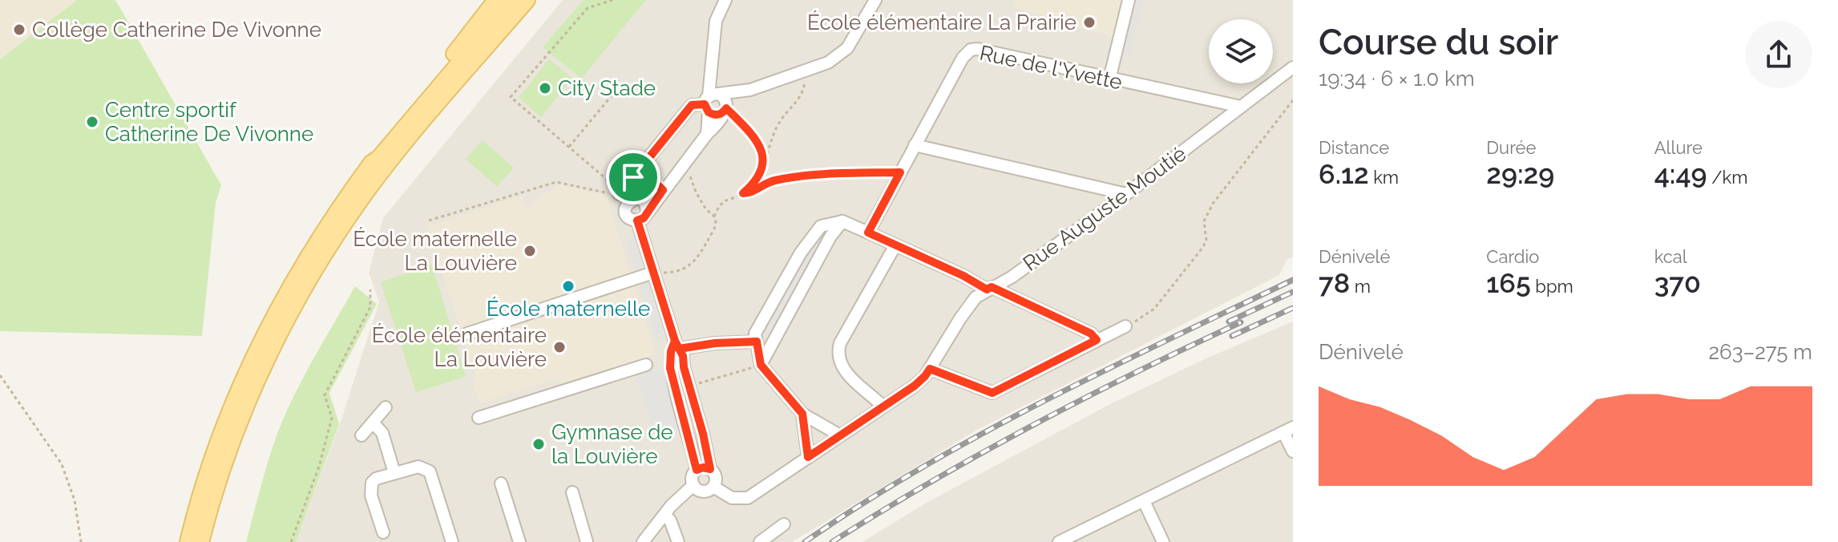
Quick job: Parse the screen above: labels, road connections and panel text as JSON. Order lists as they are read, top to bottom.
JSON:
{
  "streets": {
    "street": ["Rue de l'Yvette", "Rue Auguste Moutié"]
  },
  "crossings": [
    ["Rue de l'Yvette", "Rue Auguste Moutié"]
  ],
  "places": [
    "École élémentaire La Prairie",
    "Collège Catherine De Vivonne",
    "City Stade",
    "Centre sportif Catherine De Vivonne",
    "École maternelle La Louvière",
    "École maternelle",
    "École élémentaire La Louvière",
    "Gymnase de la Louvière"
  ],
  "page": {
    "heading": ["Course du soir", "19:34 · 6 × 1.0 km"],
    "stats": [
      ["Distance", "6.12 km"],
      ["Durée", "29:29"],
      ["Allure", "4:49 /km"],
      ["Dénivelé", "78 m"],
      ["Cardio", "165 bpm"],
      ["kcal", "370"]
    ],
    "chart": ["Dénivelé", "263–275 m"]
  }
}
